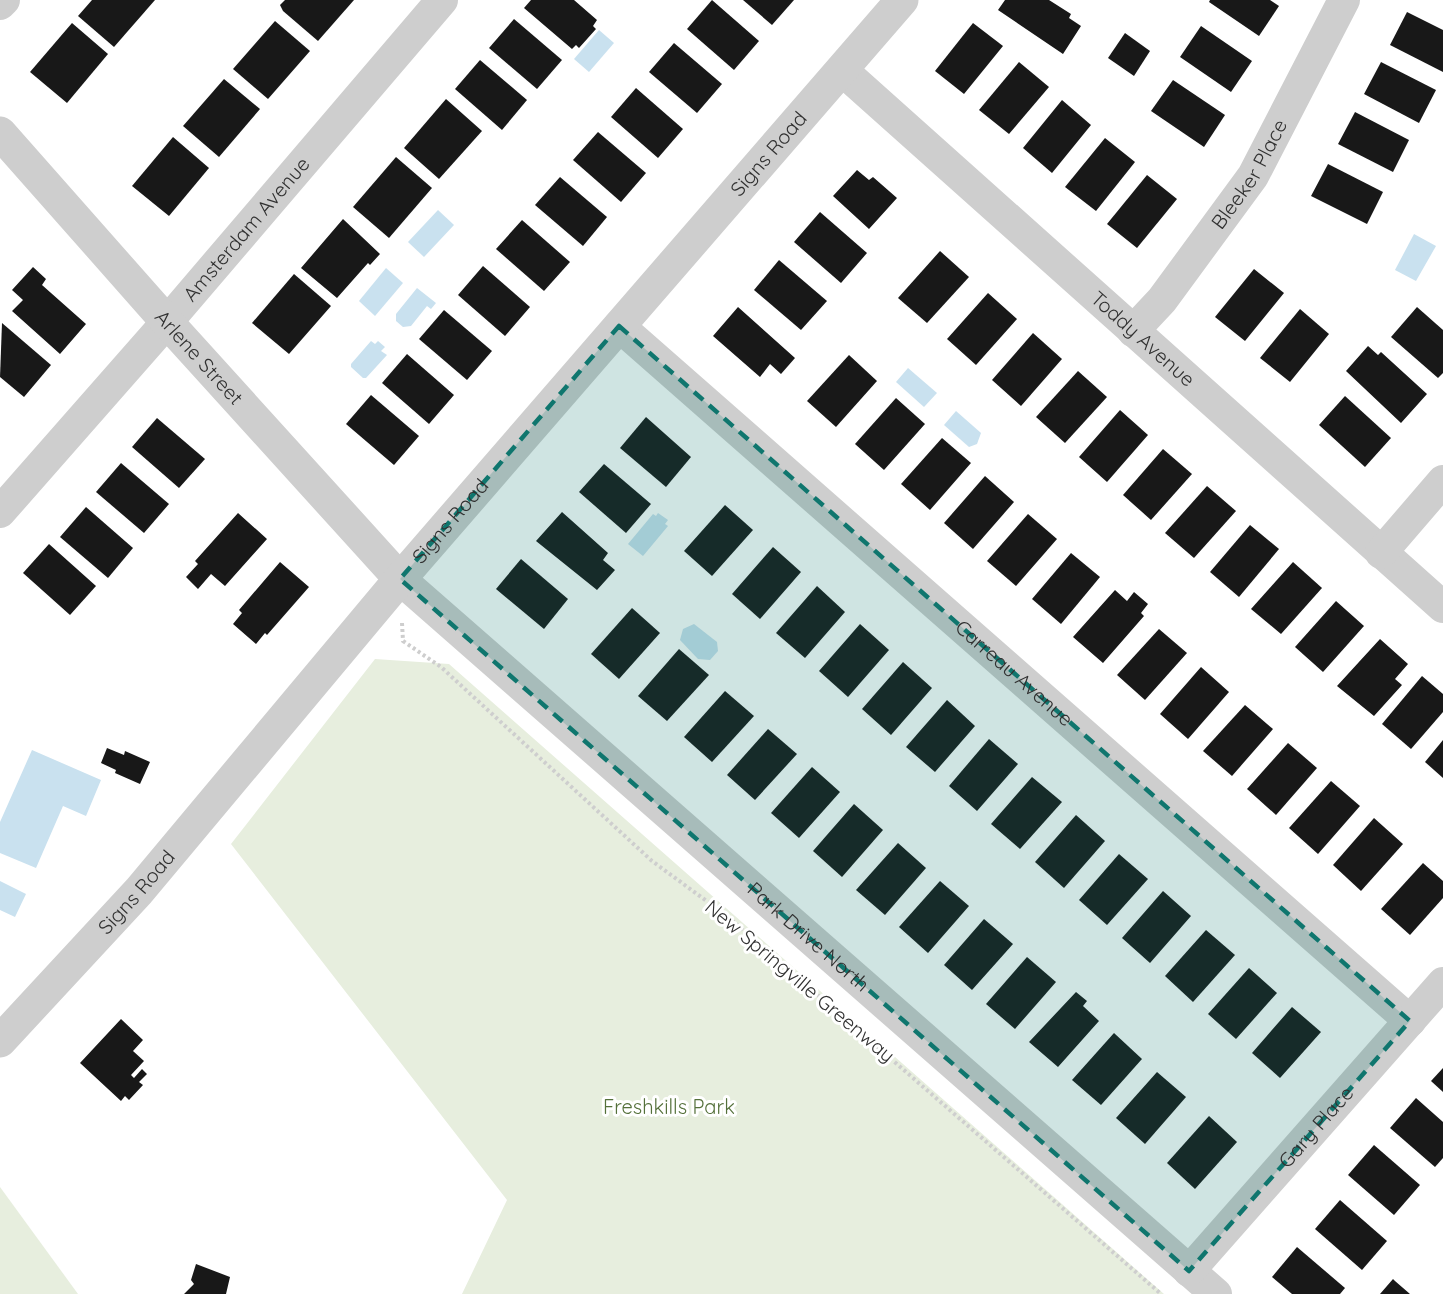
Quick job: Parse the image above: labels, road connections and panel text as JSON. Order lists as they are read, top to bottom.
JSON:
{
  "streets": {
    "street": [
      "Signs Road",
      "Bleeker Place",
      "Amsterdam Avenue",
      "Toddy Avenue",
      "Arlene Street",
      "Carreau Avenue",
      "Park Drive North",
      "Gary Place"
    ],
    "path": ["New Springville Greenway"]
  },
  "crossings": [
    ["Signs Road", "Toddy Avenue"],
    ["Signs Road", "Arlene Street"],
    ["Signs Road", "Carreau Avenue"],
    ["Signs Road", "Park Drive North"],
    ["Bleeker Place", "Toddy Avenue"],
    ["Amsterdam Avenue", "Arlene Street"],
    ["Arlene Street", "Park Drive North"],
    ["Carreau Avenue", "Gary Place"],
    ["Park Drive North", "Gary Place"]
  ],
  "parks": ["Freshkills Park"]
}
